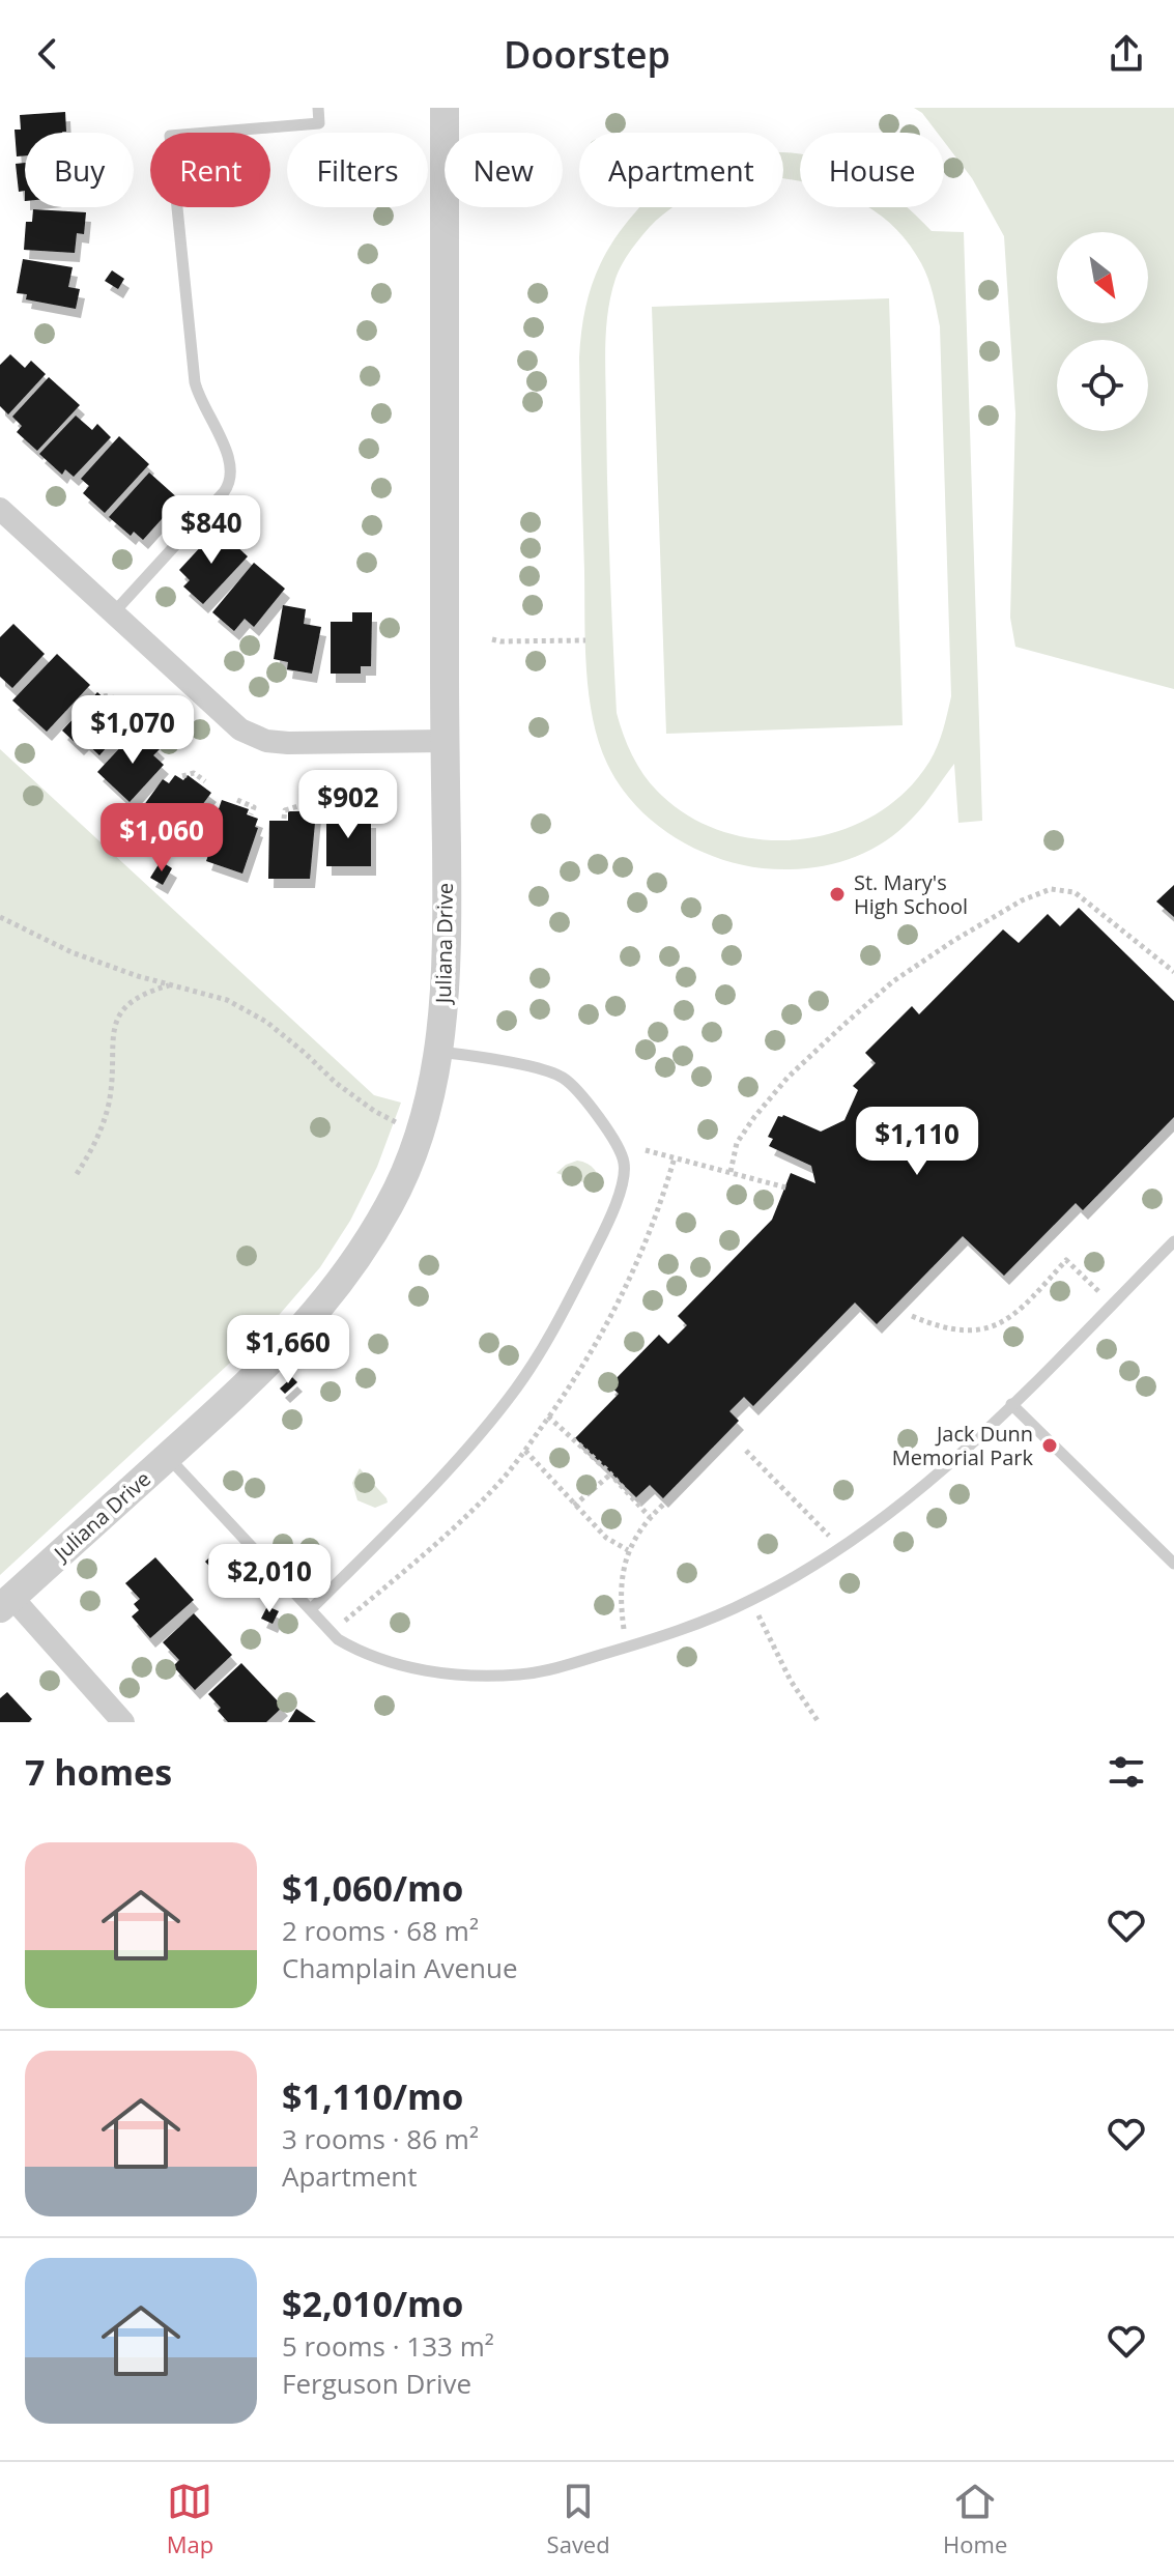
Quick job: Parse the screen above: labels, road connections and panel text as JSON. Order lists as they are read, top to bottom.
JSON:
{
  "streets": {
    "street": ["Juliana Drive"]
  },
  "places": ["St. Mary's High School", "Jack Dunn Memorial Park"],
  "north": "bottom right",
  "page": {
    "header": "Doorstep",
    "chip": [
      "Buy",
      "Rent",
      "Filters",
      "New",
      "Apartment",
      "House"
    ],
    "price": [
      "$840",
      "$1,070",
      "$902",
      "$1,060",
      "$1,110",
      "$1,660",
      "$2,010"
    ],
    "heading": "7 homes",
    "list": [
      {
        "name": "$1,060/mo",
        "note": "2 rooms · 68 m² · Champlain Avenue"
      },
      {
        "name": "$1,110/mo",
        "note": "3 rooms · 86 m² · Apartment"
      },
      {
        "name": "$2,010/mo",
        "note": "5 rooms · 133 m² · Ferguson Drive"
      }
    ],
    "tabs": ["Map", "Saved", "Home"]
  }
}
